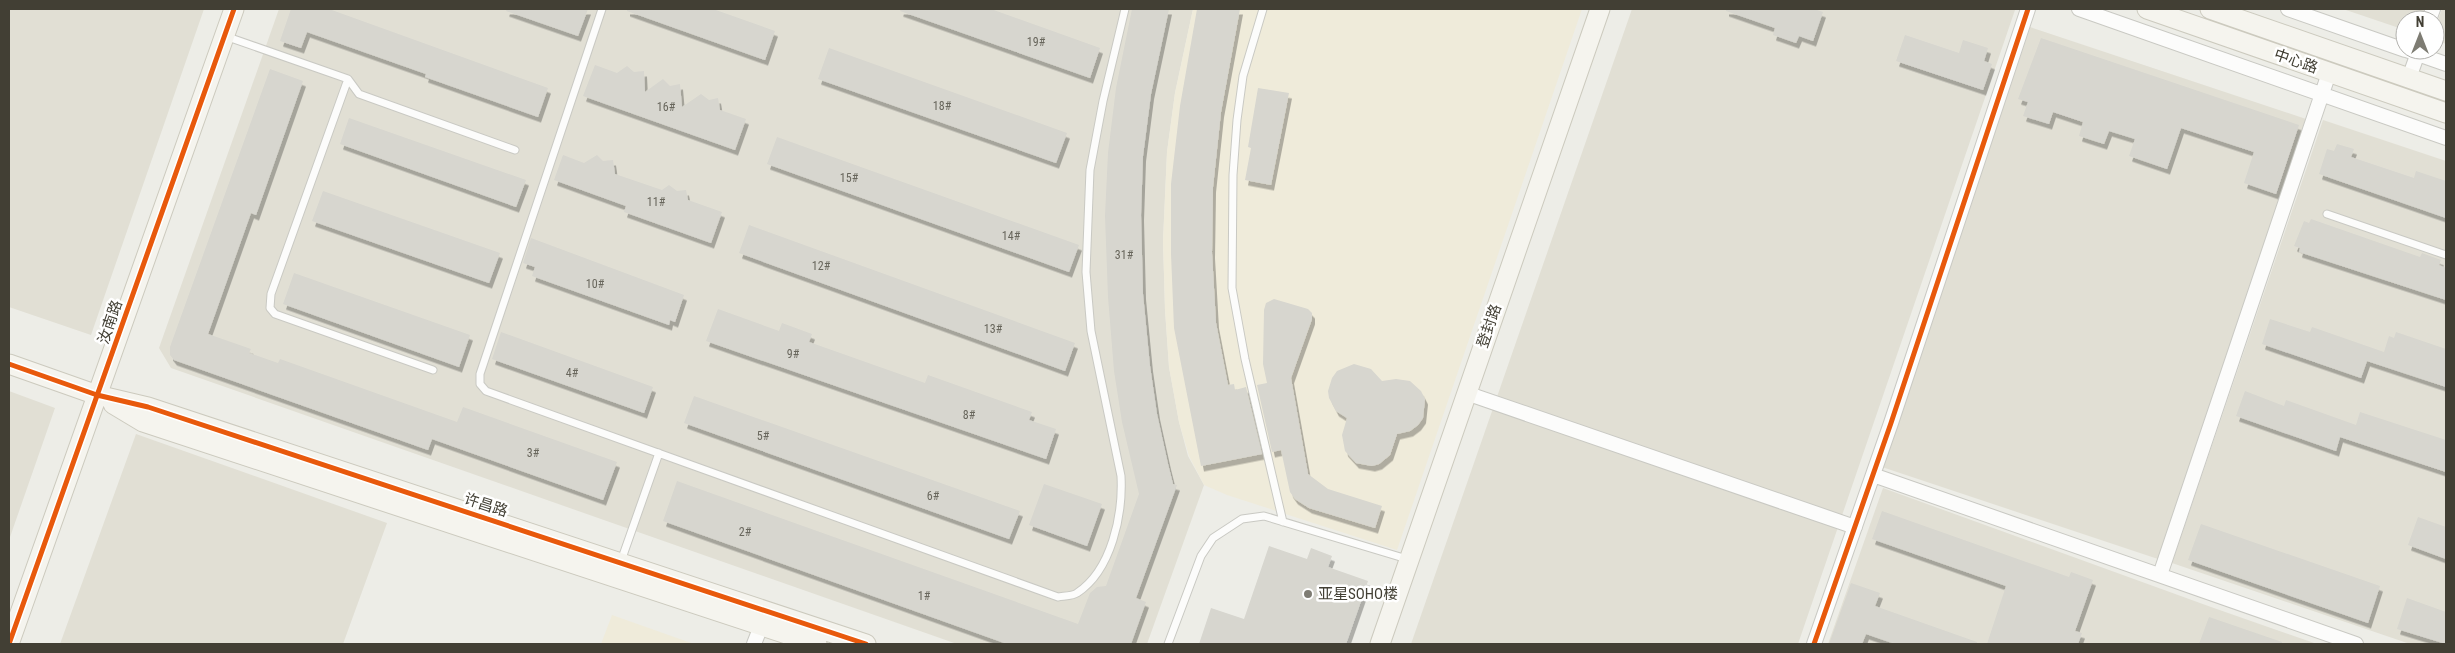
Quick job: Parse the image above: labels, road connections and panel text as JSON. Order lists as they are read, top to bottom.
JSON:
{
  "streets": {
    "street": [
      "中心路",
      "汝南路",
      "登封路",
      "许昌路"
    ]
  },
  "crossings": [
    ["汝南路", "许昌路"]
  ],
  "places": ["亚星SOHO楼"],
  "house_numbers": [
    "19#",
    "18#",
    "16#",
    "15#",
    "11#",
    "14#",
    "31#",
    "12#",
    "10#",
    "13#",
    "9#",
    "4#",
    "8#",
    "5#",
    "3#",
    "6#",
    "2#",
    "1#"
  ],
  "north": "top"
}
